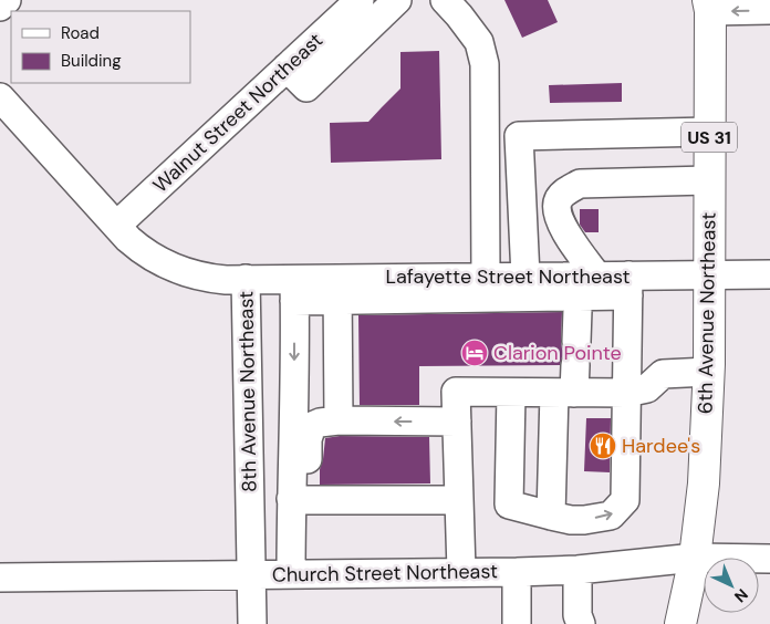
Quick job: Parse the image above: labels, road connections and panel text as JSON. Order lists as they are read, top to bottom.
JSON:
{
  "streets": {
    "main road": ["US 31", "6th Avenue Northeast"],
    "street": [
      "Walnut Street Northeast",
      "Lafayette Street Northeast",
      "8th Avenue Northeast",
      "Church Street Northeast"
    ]
  },
  "crossings": [
    ["Walnut Street Northeast", "8th Avenue Northeast"],
    ["Lafayette Street Northeast", "6th Avenue Northeast"],
    ["Lafayette Street Northeast", "8th Avenue Northeast"],
    ["6th Avenue Northeast", "Church Street Northeast"],
    ["8th Avenue Northeast", "Church Street Northeast"]
  ],
  "places": {
    "hotel": ["Clarion Pointe"],
    "restaurant": ["Hardee's"]
  },
  "legend": ["Road", "Building"],
  "north": "bottom right"
}
